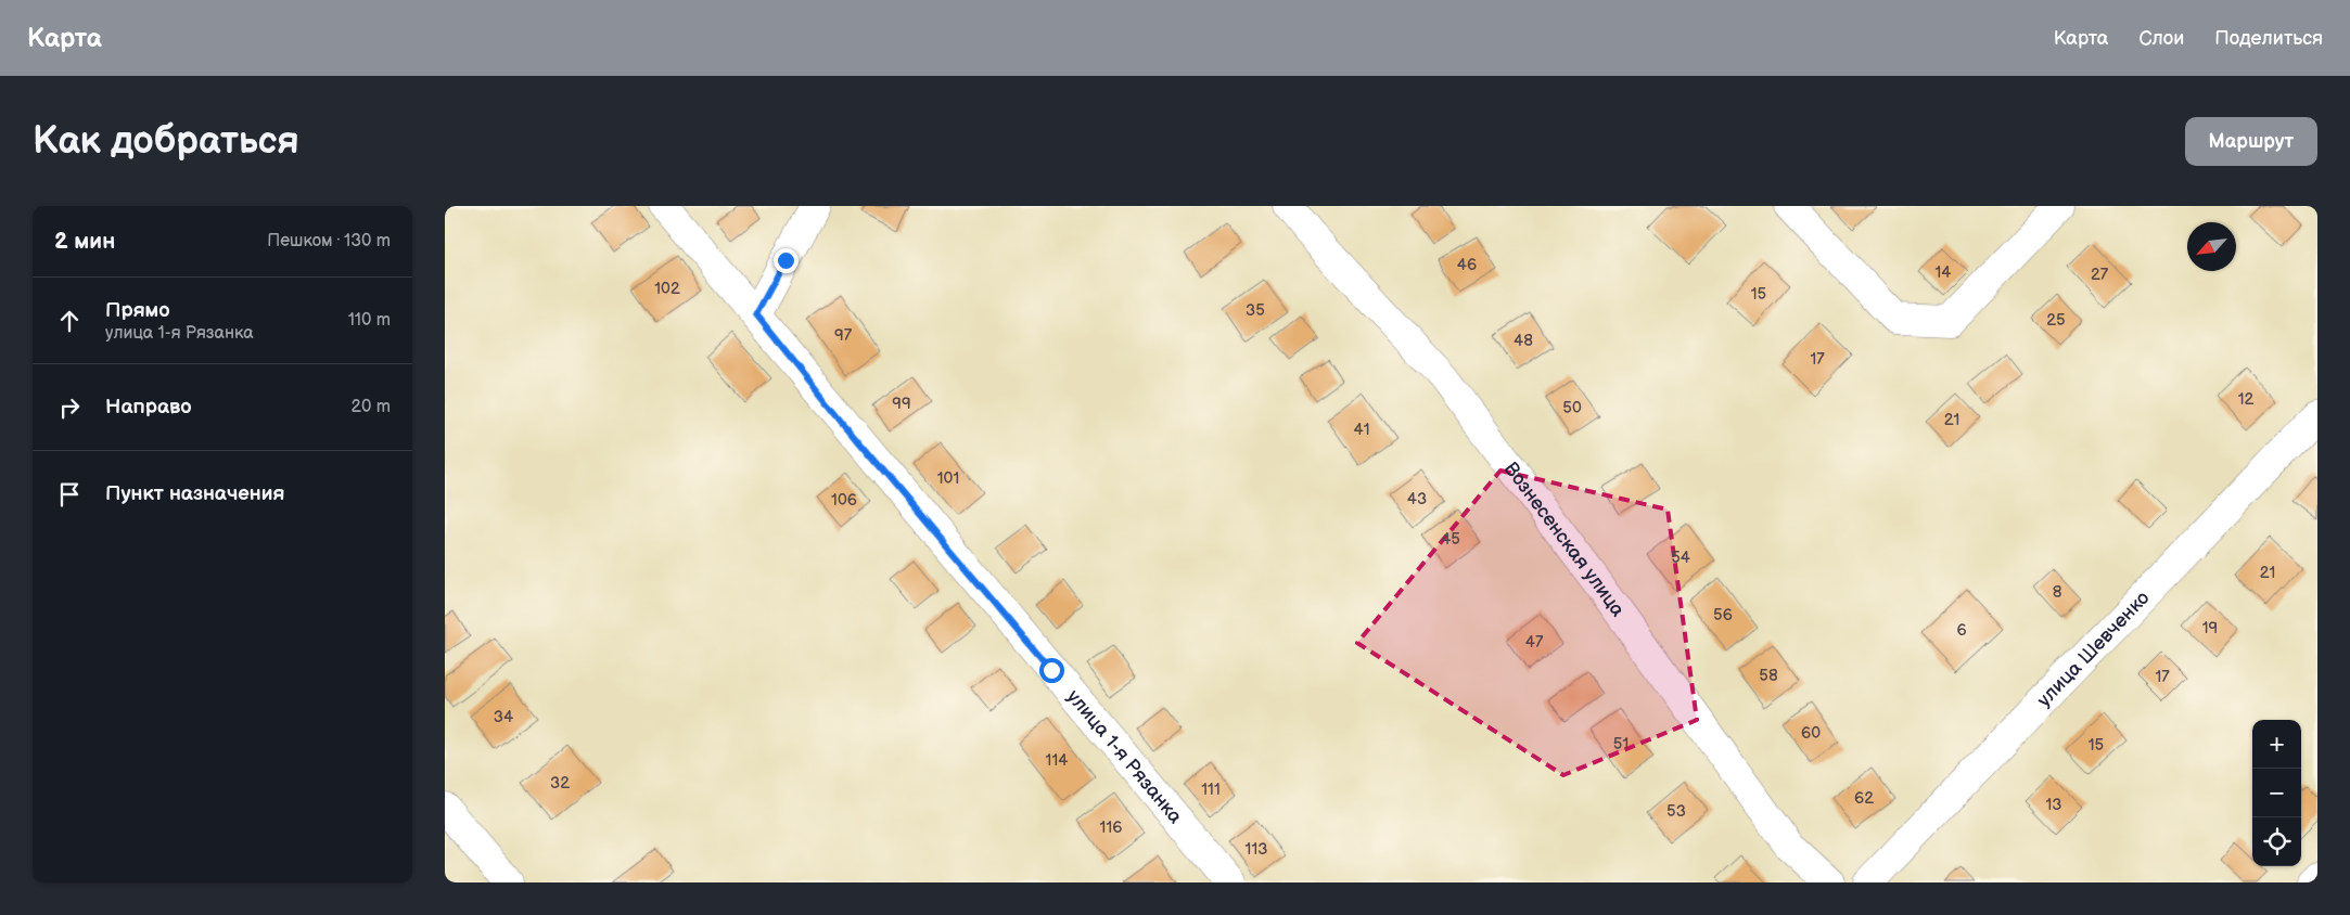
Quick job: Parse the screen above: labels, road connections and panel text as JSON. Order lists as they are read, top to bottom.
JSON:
{
  "streets": {
    "street": ["Вознесенская улица", "улица Шевченко", "улица 1-я Рязанка"]
  },
  "house_numbers": [
    "46",
    "14",
    "27",
    "102",
    "15",
    "35",
    "25",
    "97",
    "48",
    "17",
    "12",
    "99",
    "50",
    "21",
    "41",
    "101",
    "43",
    "106",
    "45",
    "54",
    "21",
    "8",
    "56",
    "19",
    "6",
    "47",
    "58",
    "17",
    "34",
    "60",
    "51",
    "15",
    "114",
    "32",
    "111",
    "62",
    "13",
    "53",
    "116",
    "113"
  ],
  "north": "bottom left",
  "page": {
    "header": "Карта",
    "nav": ["Карта", "Слои", "Поделиться"],
    "buttons": "Маршрут",
    "title": "Как добраться",
    "heading": ["2 мин", "Пешком · 130 m"],
    "list": [
      ["Прямо", "улица 1-я Рязанка", "110 m"],
      ["Направо", "20 m"],
      "Пункт назначения"
    ],
    "map_buttons": ["+", "−"]
  }
}
